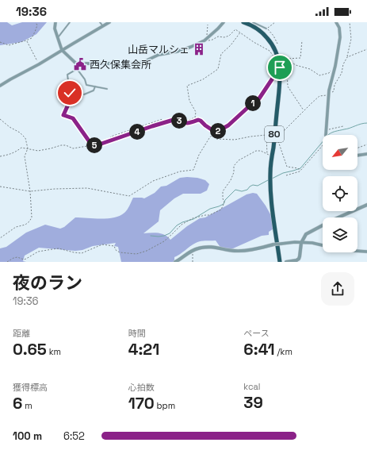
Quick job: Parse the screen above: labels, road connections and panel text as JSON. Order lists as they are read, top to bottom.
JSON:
{
  "streets": {
    "main road": ["80"]
  },
  "places": {
    "building": ["山岳マルシェ"],
    "public building": ["西久保集会所"]
  },
  "north": "bottom left",
  "page": {
    "status": "19:36",
    "pins": [
      "1",
      "3",
      "2",
      "4",
      "5"
    ],
    "heading": ["夜のラン", "19:36"],
    "stats": [
      ["距離", "0.65 km"],
      ["時間", "4:21"],
      ["ペース", "6:41 /km"],
      ["獲得標高", "6 m"],
      ["心拍数", "170 bpm"],
      ["kcal", "39"]
    ],
    "list": [
      {
        "name": "100 m",
        "note": "6:52"
      }
    ]
  }
}
